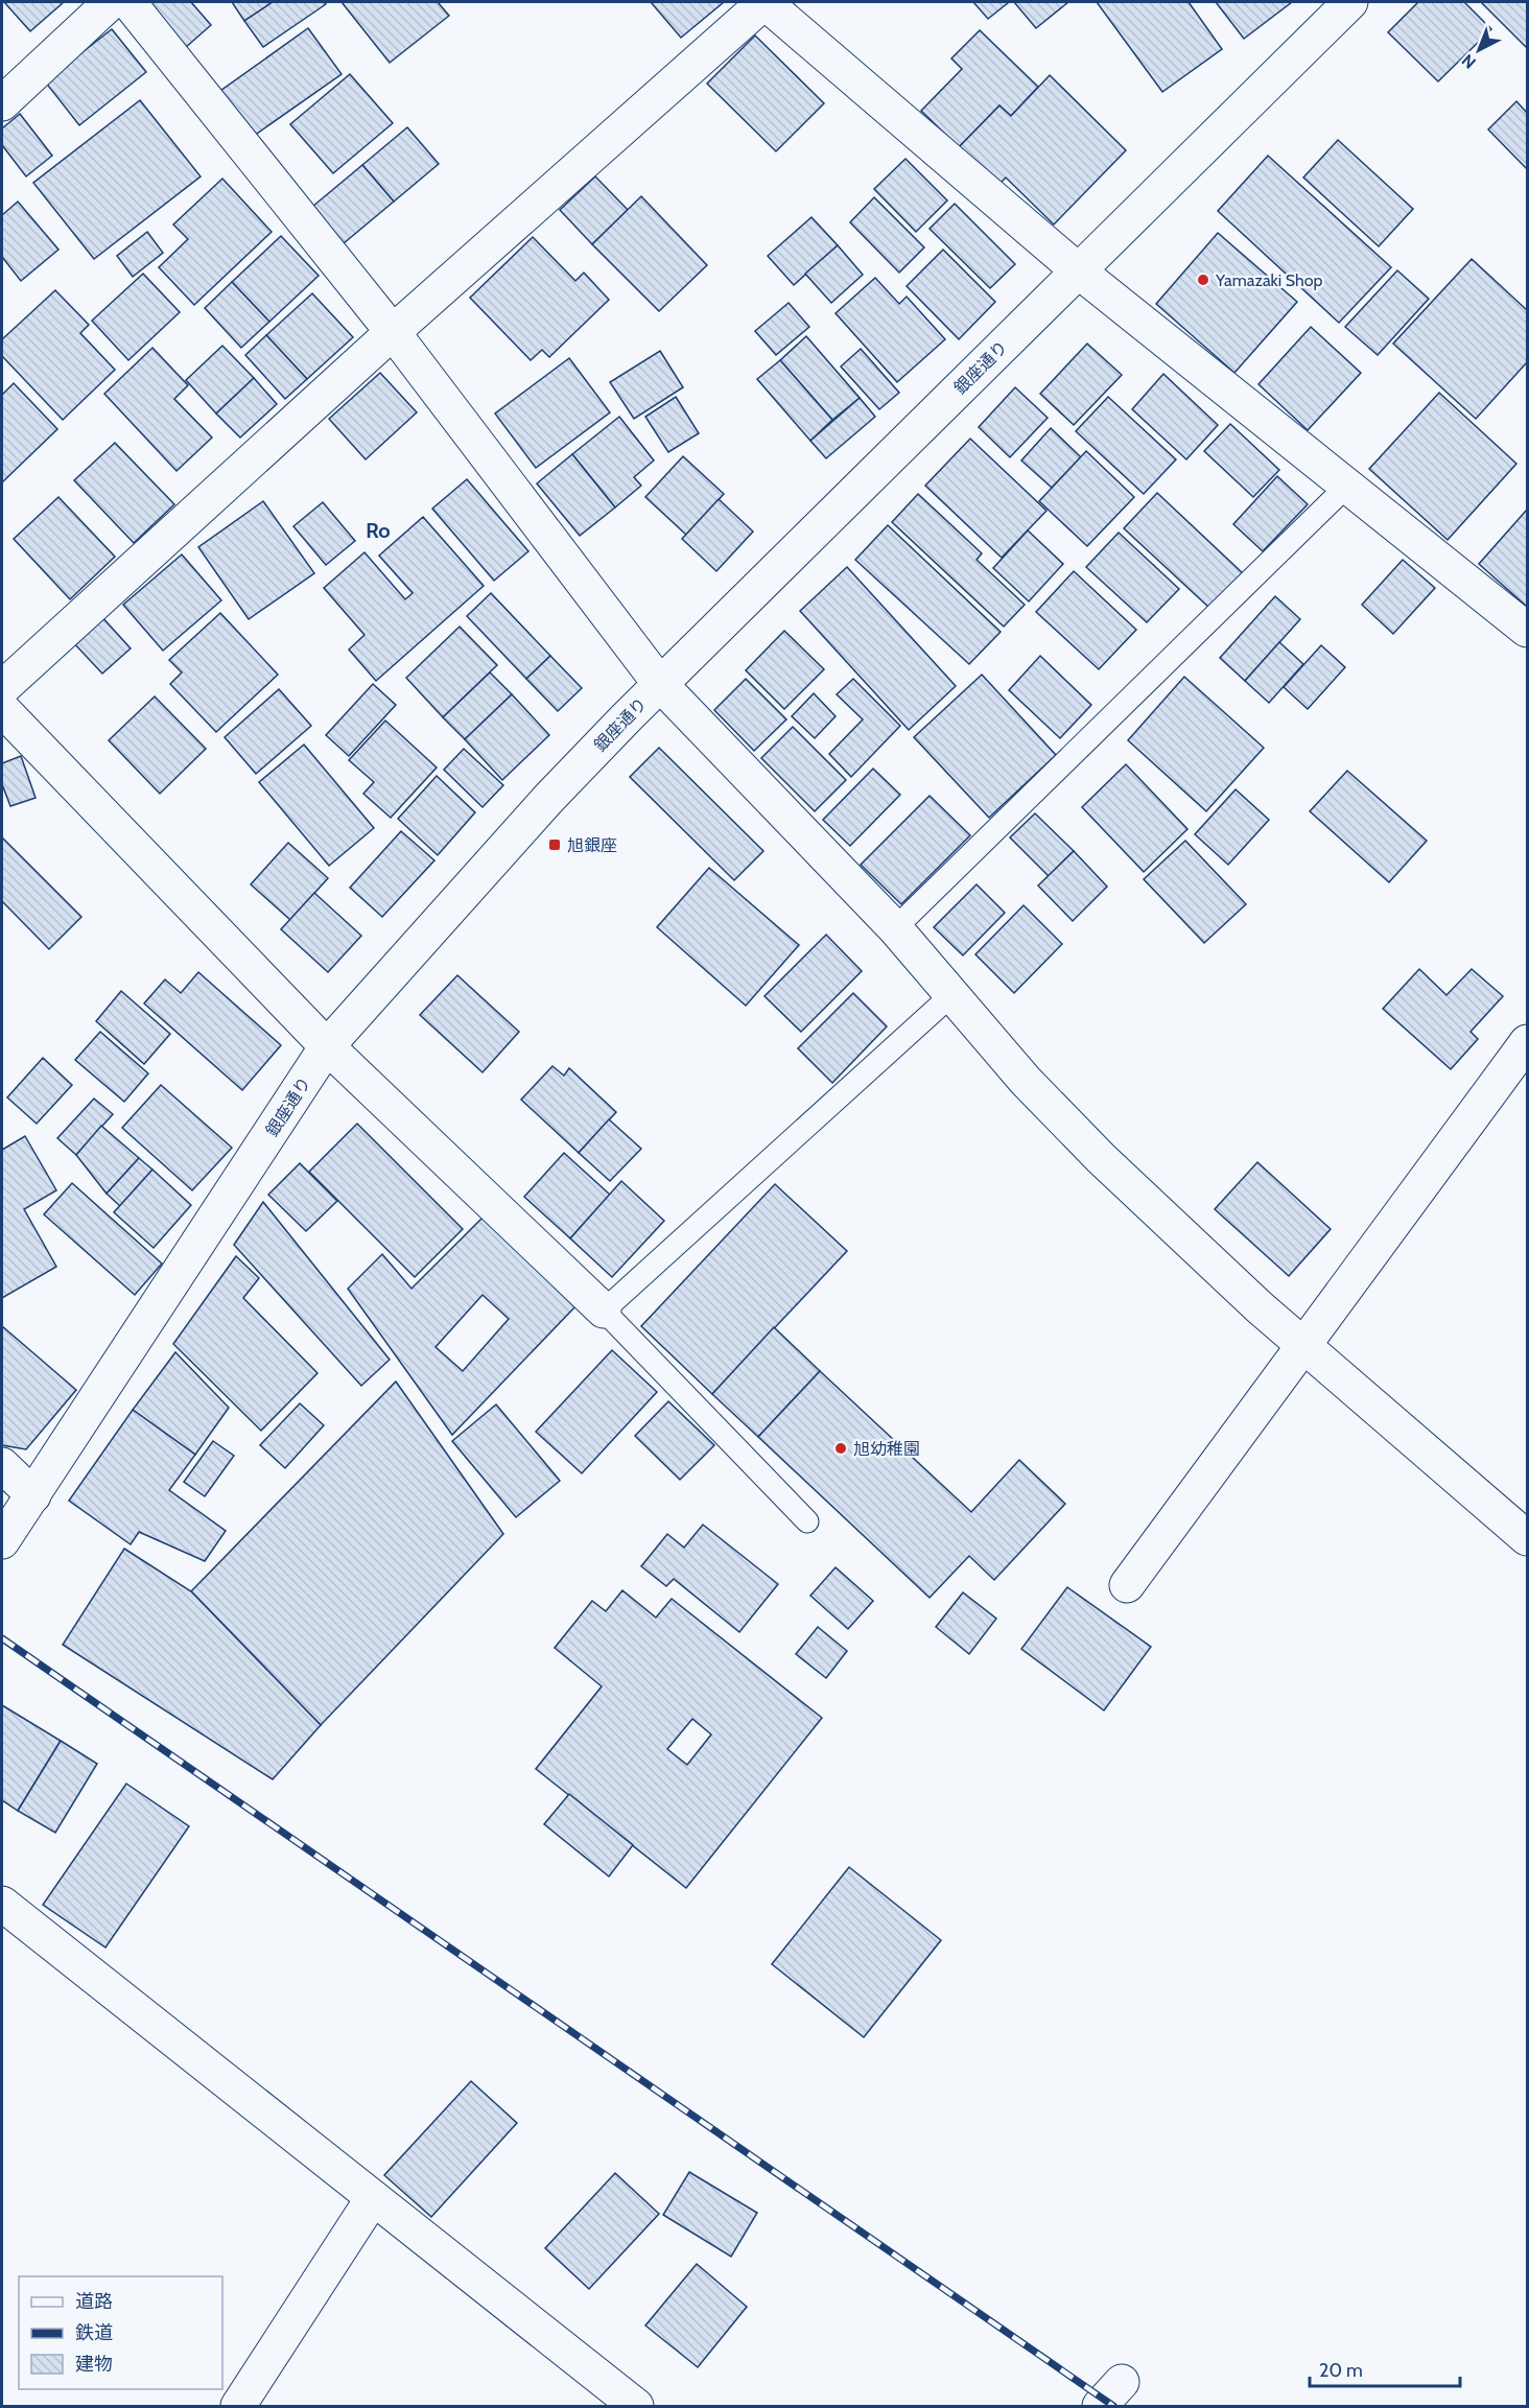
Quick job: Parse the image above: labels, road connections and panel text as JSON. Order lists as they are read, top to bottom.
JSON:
{
  "streets": {
    "street": ["銀座通り"]
  },
  "districts": ["Ro"],
  "places": {
    "other": ["Yamazaki Shop", "旭幼稚園"],
    "transit": ["旭銀座"]
  },
  "legend": ["道路", "鉄道", "建物"],
  "scale_bar": "20 m",
  "north": "bottom left"
}
